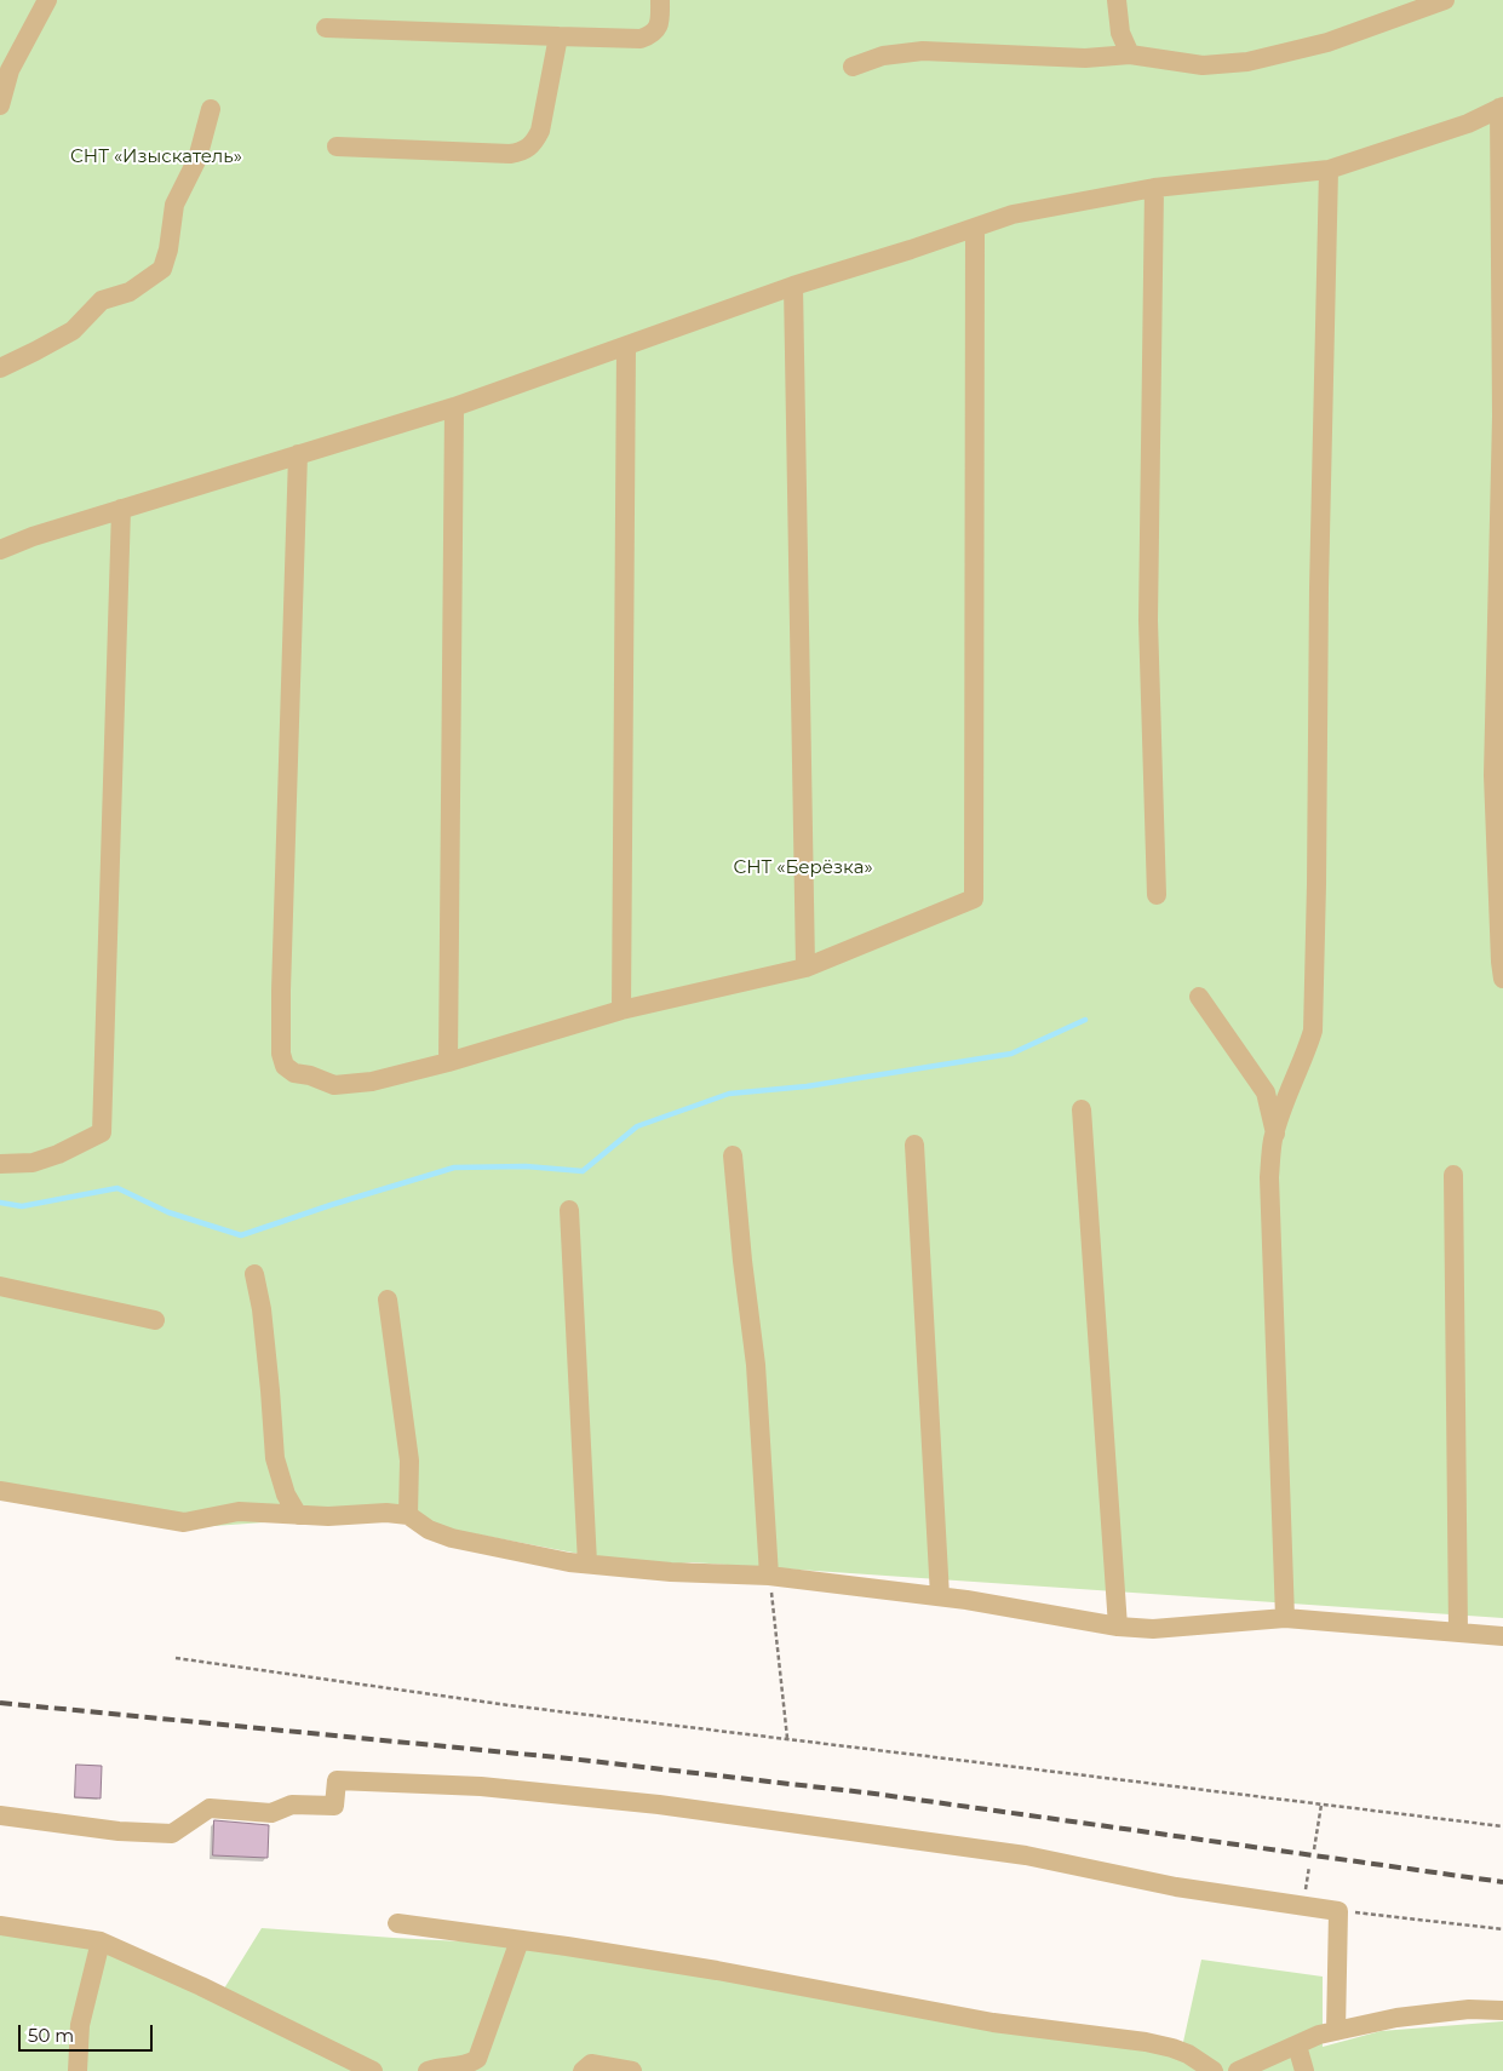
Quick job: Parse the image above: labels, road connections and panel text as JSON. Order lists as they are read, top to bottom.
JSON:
{
  "parks": ["СНТ «Изыскатель»", "СНТ «Берёзка»"],
  "scale_bar": "50 m"
}
